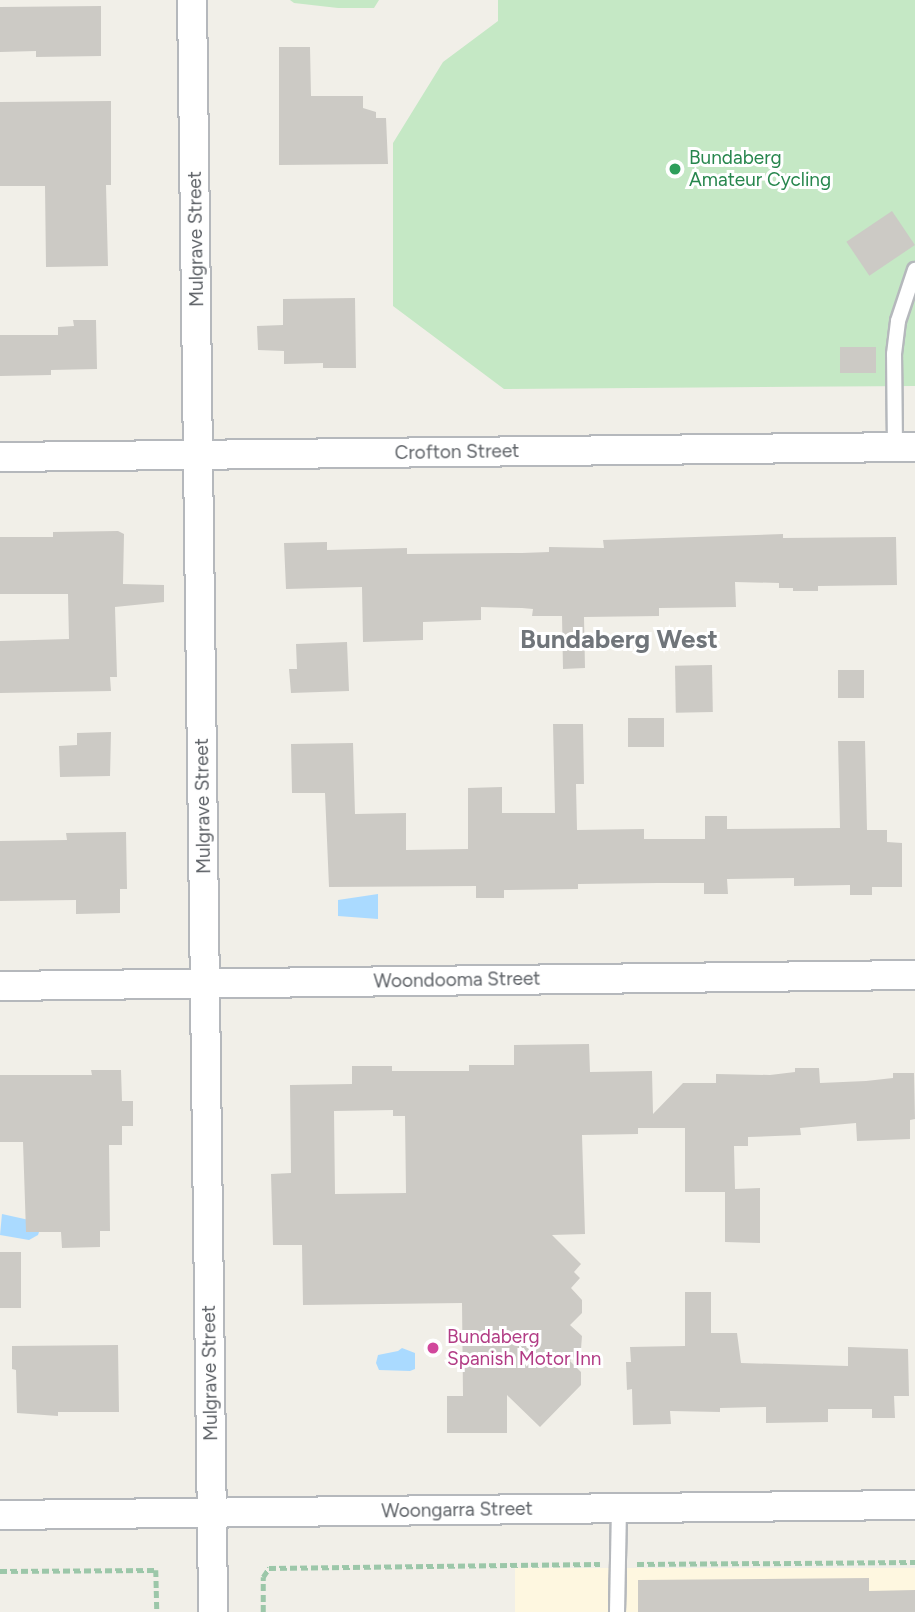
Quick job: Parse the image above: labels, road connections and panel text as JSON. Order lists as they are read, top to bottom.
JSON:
{
  "streets": {
    "street": [
      "Mulgrave Street",
      "Crofton Street",
      "Woondooma Street",
      "Woongarra Street"
    ]
  },
  "crossings": [
    ["Mulgrave Street", "Crofton Street"],
    ["Mulgrave Street", "Woondooma Street"],
    ["Mulgrave Street", "Woongarra Street"]
  ],
  "districts": ["Bundaberg West"],
  "places": ["Bundaberg Amateur Cycling", "Bundaberg Spanish Motor Inn"]
}
